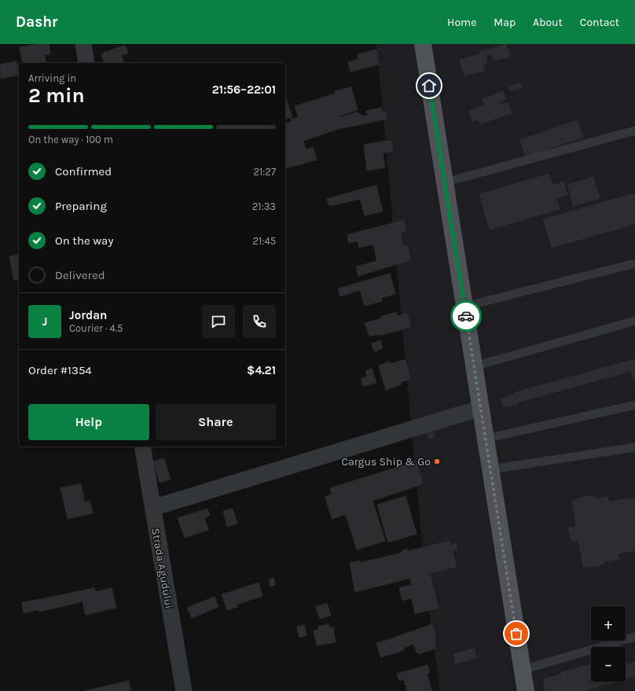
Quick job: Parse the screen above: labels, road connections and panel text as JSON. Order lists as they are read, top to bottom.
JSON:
{
  "streets": {
    "street": ["Strada Agudului"]
  },
  "places": ["Cargus Ship & Go"],
  "page": {
    "header": "Dashr",
    "nav": [
      "Home",
      "Map",
      "About",
      "Contact"
    ],
    "heading": ["2 min", "Arriving in", "21:56–22:01"],
    "panel": [
      "Jordan",
      "Courier · 4.5",
      "Order #1354",
      "$4.21"
    ],
    "bar": "On the way · 100 m",
    "list": [
      ["Confirmed", "21:27"],
      ["Preparing", "21:33"],
      ["On the way", "21:45"],
      "Delivered"
    ],
    "round": "J",
    "buttons": ["Help", "Share"],
    "map_buttons": ["+", "−"]
  }
}
